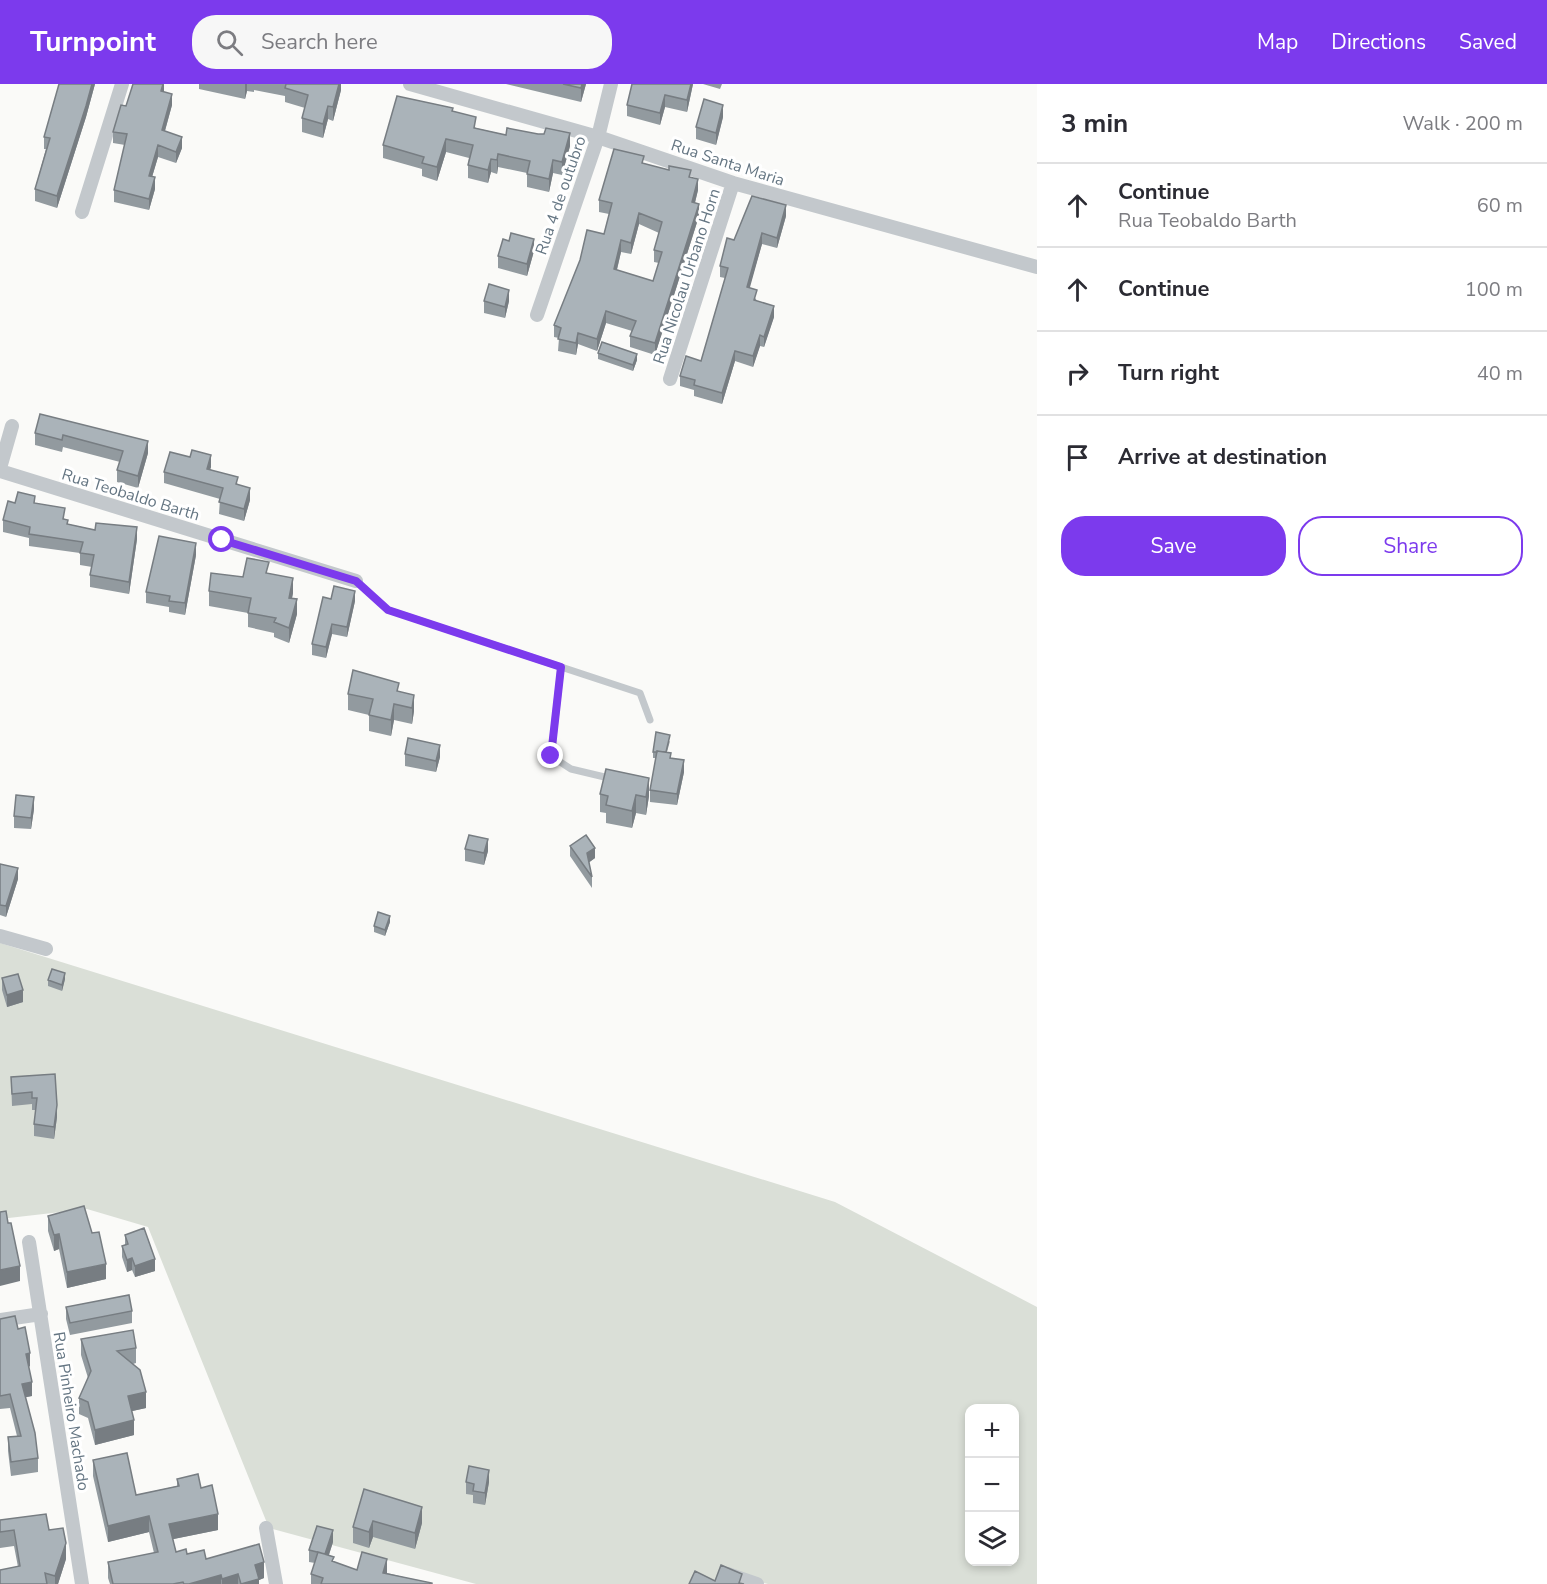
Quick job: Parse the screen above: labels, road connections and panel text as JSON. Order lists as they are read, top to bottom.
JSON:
{
  "streets": {
    "street": [
      "Rua Santa Maria",
      "Rua 4 de outubro",
      "Rua Nicolau Urbano Horn",
      "Rua Teobaldo Barth",
      "Rua Pinheiro Machado"
    ]
  },
  "crossings": [
    ["Rua Santa Maria", "Rua 4 de outubro"],
    ["Rua Santa Maria", "Rua Nicolau Urbano Horn"]
  ],
  "page": {
    "header": "Turnpoint",
    "search": "Search here",
    "nav": ["Map", "Directions", "Saved"],
    "heading": ["3 min", "Walk · 200 m"],
    "list": [
      ["Continue", "Rua Teobaldo Barth", "60 m"],
      ["Continue", "100 m"],
      ["Turn right", "40 m"],
      "Arrive at destination"
    ],
    "buttons": ["Save", "Share"],
    "map_buttons": ["+", "−"]
  }
}
